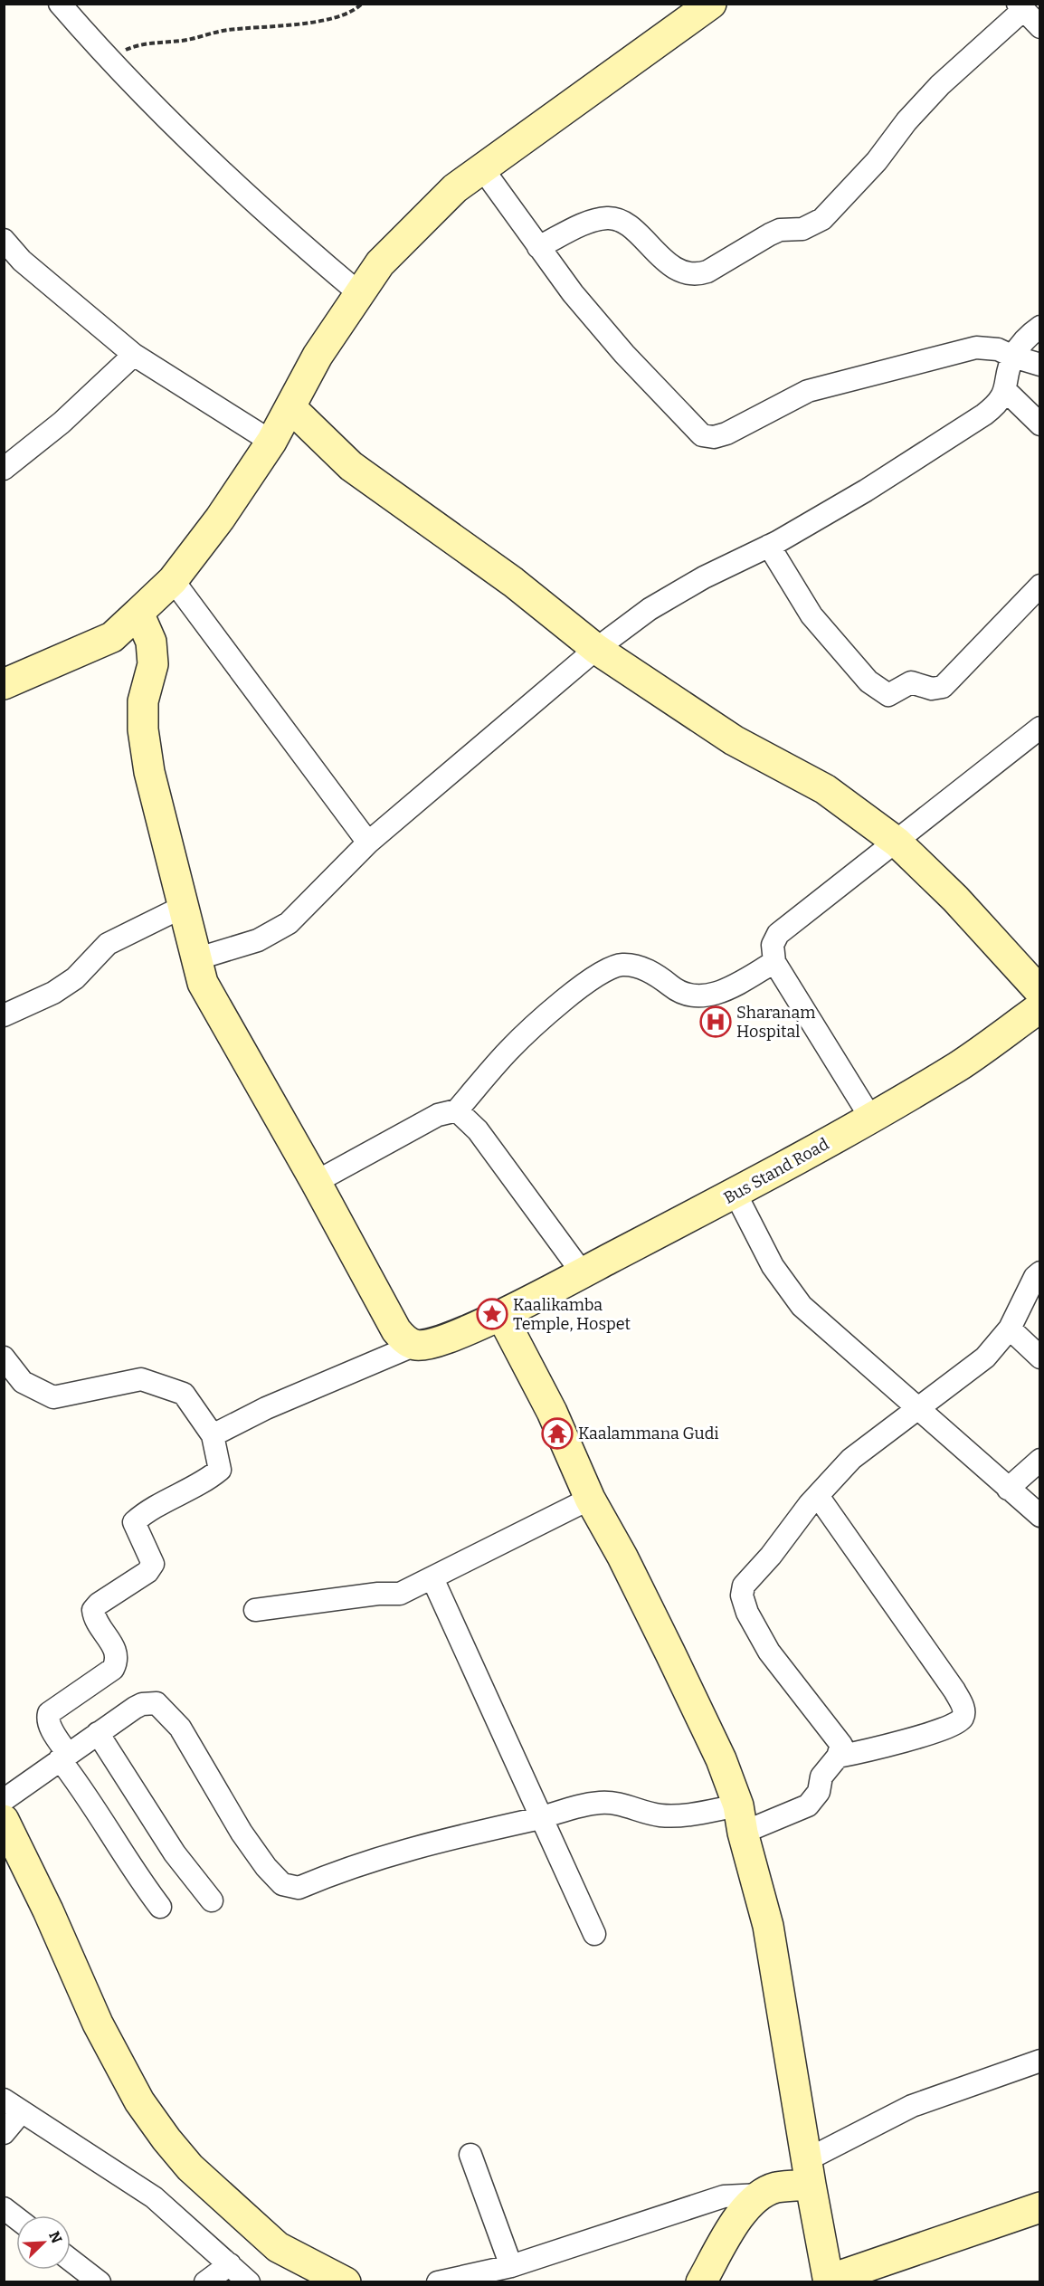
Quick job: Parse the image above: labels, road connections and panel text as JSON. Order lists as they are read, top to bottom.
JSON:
{
  "streets": {
    "street": ["Bus Stand Road"]
  },
  "places": {
    "hospital": ["Sharanam Hospital"],
    "place": ["Kaalikamba Temple, Hospet"],
    "temple": ["Kaalammana Gudi"]
  },
  "north": "top right"
}
